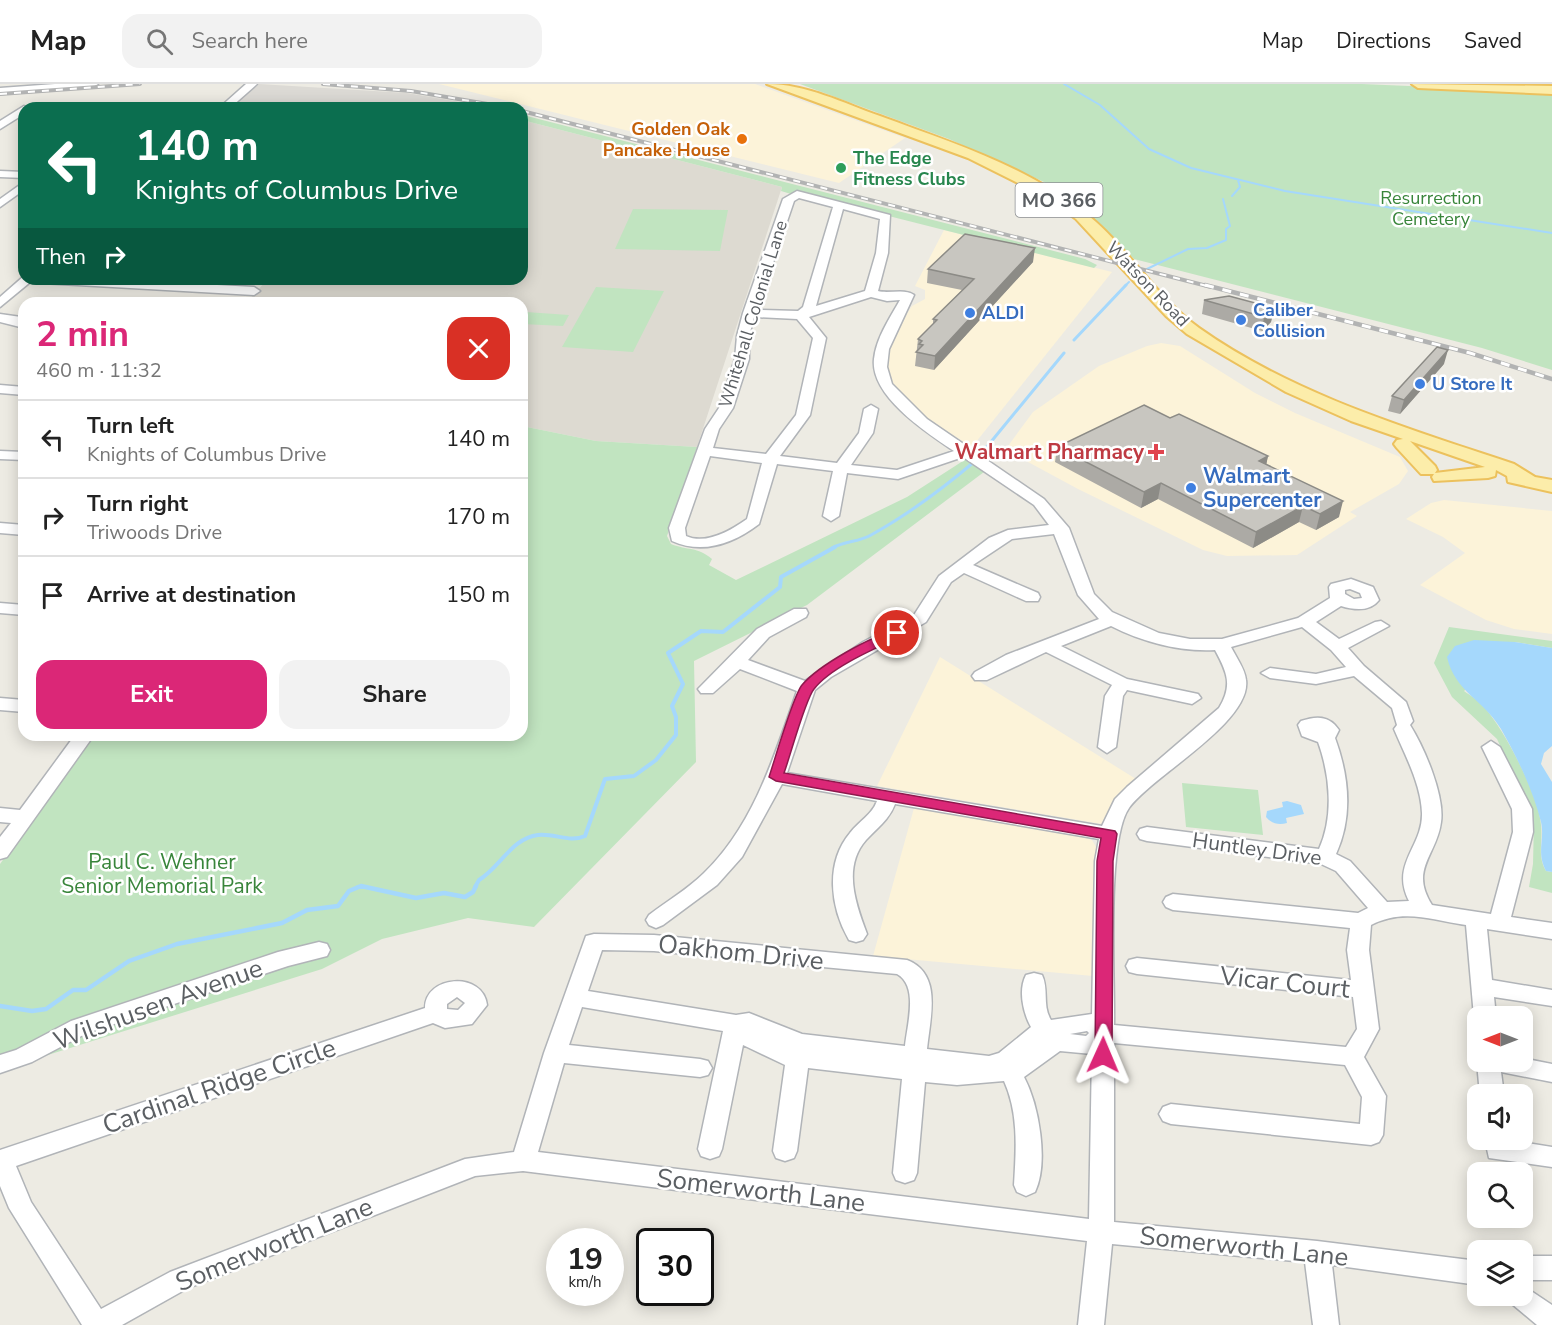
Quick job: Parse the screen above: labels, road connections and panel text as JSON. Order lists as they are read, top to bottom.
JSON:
{
  "streets": {
    "main road": ["MO 366", "Watson Road"],
    "street": [
      "Whitehall Colonial Lane",
      "Huntley Drive",
      "Oakhom Drive",
      "Vicar Court",
      "Wilshusen Avenue",
      "Cardinal Ridge Circle",
      "Somerworth Lane"
    ]
  },
  "crossings": [
    ["Oakhom Drive", "Somerworth Lane"]
  ],
  "parks": ["Resurrection Cemetery", "Paul C. Wehner Senior Memorial Park"],
  "places": {
    "other": [
      "Golden Oak Pancake House",
      "The Edge Fitness Clubs",
      "ALDI",
      "Caliber Collision",
      "U Store It",
      "Walmart Supercenter"
    ],
    "health": ["Walmart Pharmacy"]
  },
  "north": "left",
  "page": {
    "header": "Map",
    "search": "Search here",
    "nav": ["Map", "Directions", "Saved"],
    "turn": ["140 m", "Knights of Columbus Drive"],
    "then": "Then",
    "heading": ["2 min", "460 m · 11:32"],
    "list": [
      {
        "name": "Turn left",
        "note": "Knights of Columbus Drive",
        "value": "140 m"
      },
      {
        "name": "Turn right",
        "note": "Triwoods Drive",
        "value": "170 m"
      },
      {
        "name": "Arrive at destination",
        "value": "150 m"
      }
    ],
    "buttons": ["Exit", "Share"],
    "speed": "19 km/h",
    "limit": "30"
  }
}
